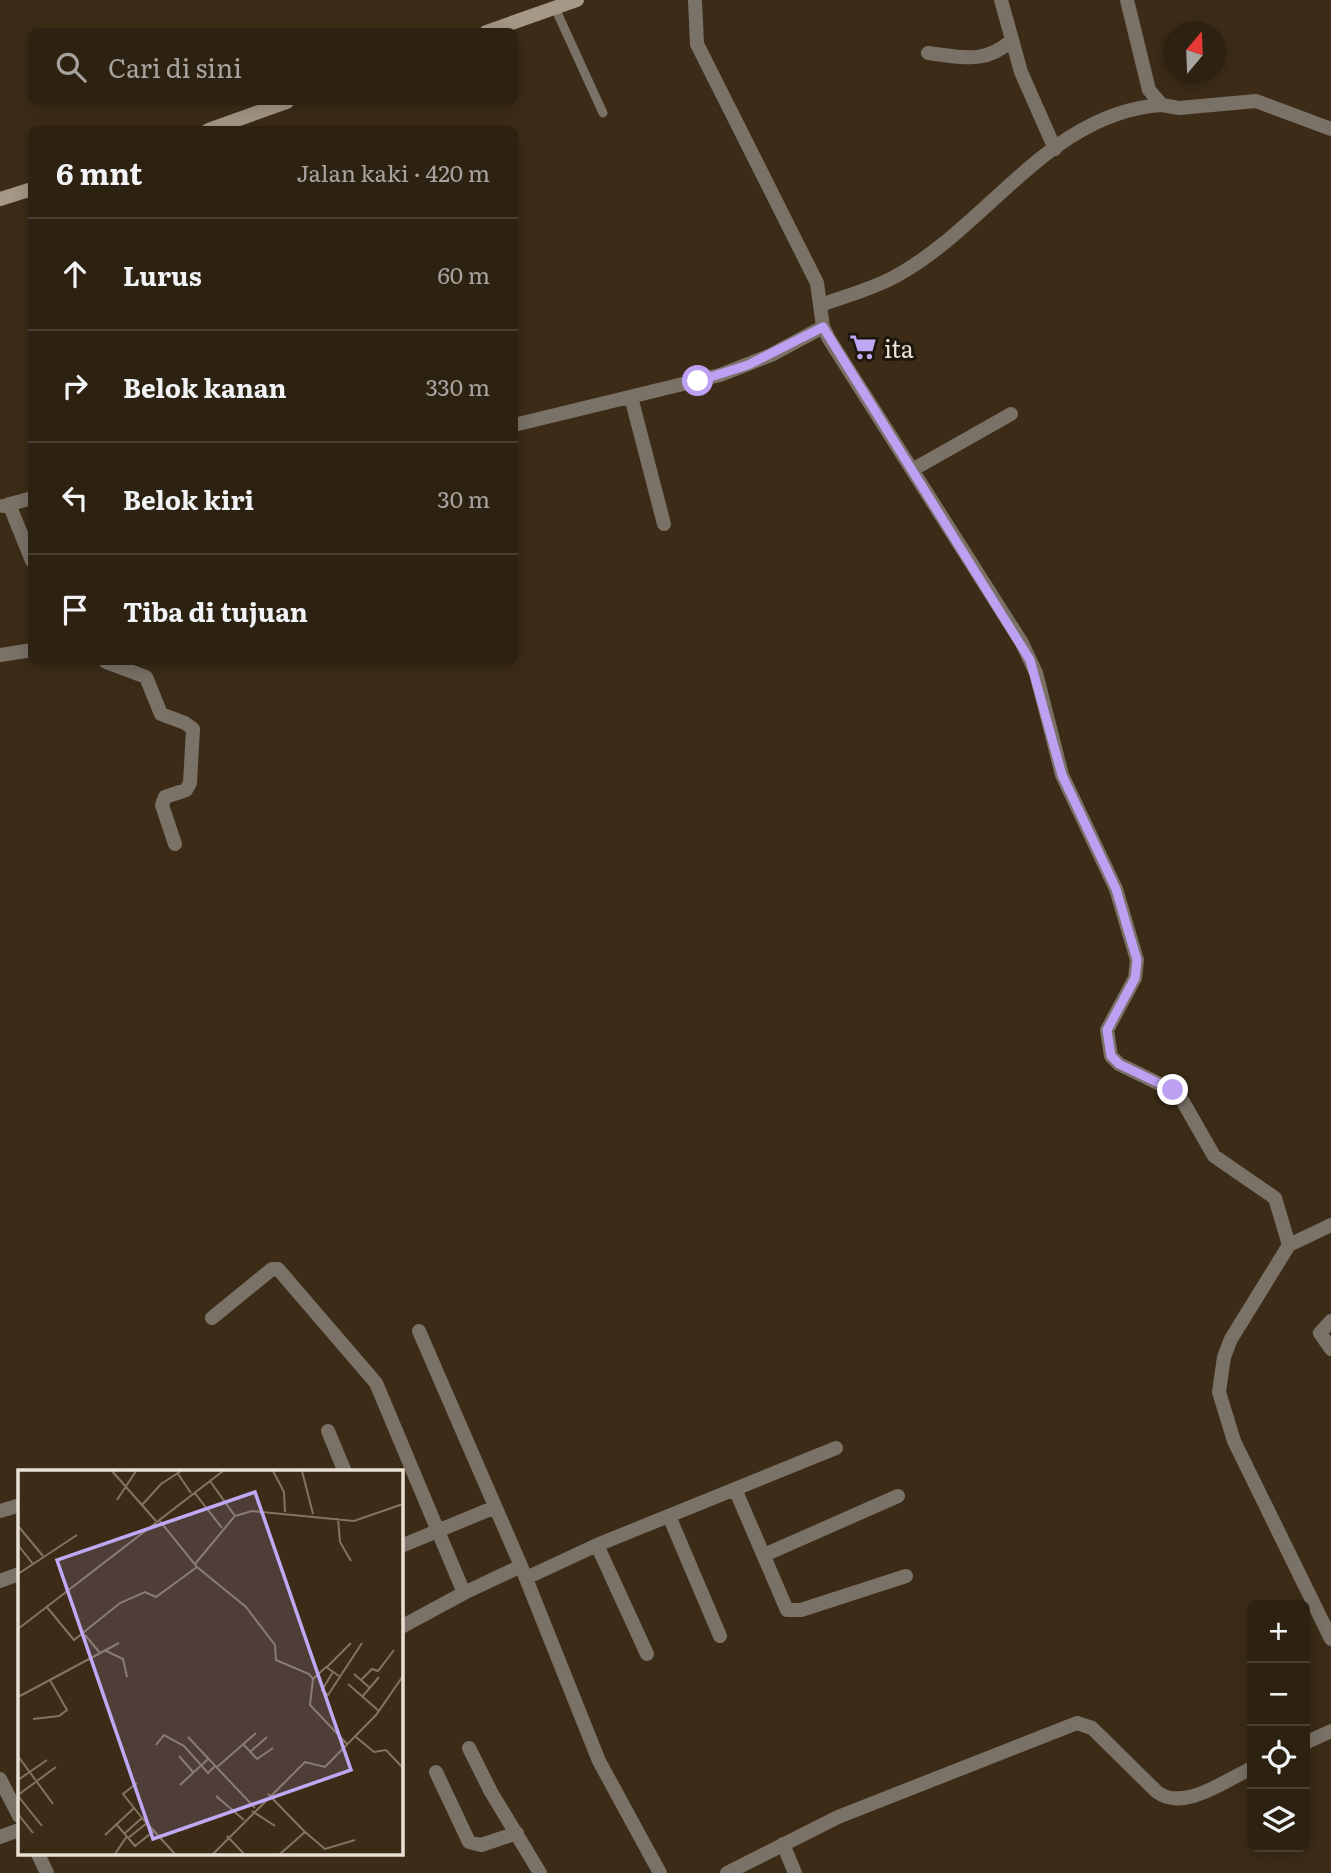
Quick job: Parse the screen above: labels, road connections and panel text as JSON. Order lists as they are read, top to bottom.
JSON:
{
  "places": {
    "supermarket": ["ita"]
  },
  "north": "top",
  "page": {
    "search": "Cari di sini",
    "heading": ["6 mnt", "Jalan kaki · 420 m"],
    "list": [
      ["Lurus", "60 m"],
      ["Belok kanan", "330 m"],
      ["Belok kiri", "30 m"],
      "Tiba di tujuan"
    ],
    "map_buttons": ["+", "−"]
  }
}
